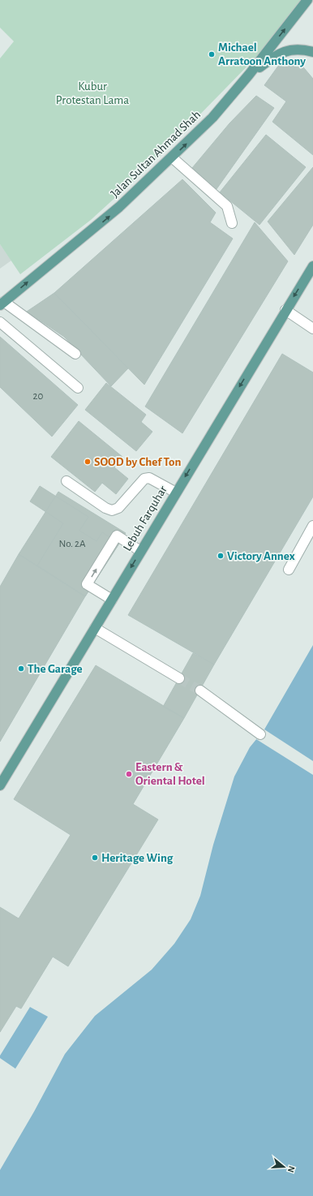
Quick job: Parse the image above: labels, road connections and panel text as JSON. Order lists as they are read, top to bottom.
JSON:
{
  "streets": {
    "main road": ["Jalan Sultan Ahmad Shah", "Lebuh Farquhar"]
  },
  "one_way": ["Jalan Sultan Ahmad Shah", "Lebuh Farquhar"],
  "parks": ["Kubur Protestan Lama"],
  "places": [
    "Michael Arratoon Anthony",
    "SOOD by Chef Ton",
    "Victory Annex",
    "The Garage",
    "Eastern & Oriental Hotel",
    "Heritage Wing"
  ],
  "house_numbers": ["20", "No. 2A"],
  "north": "right"
}
